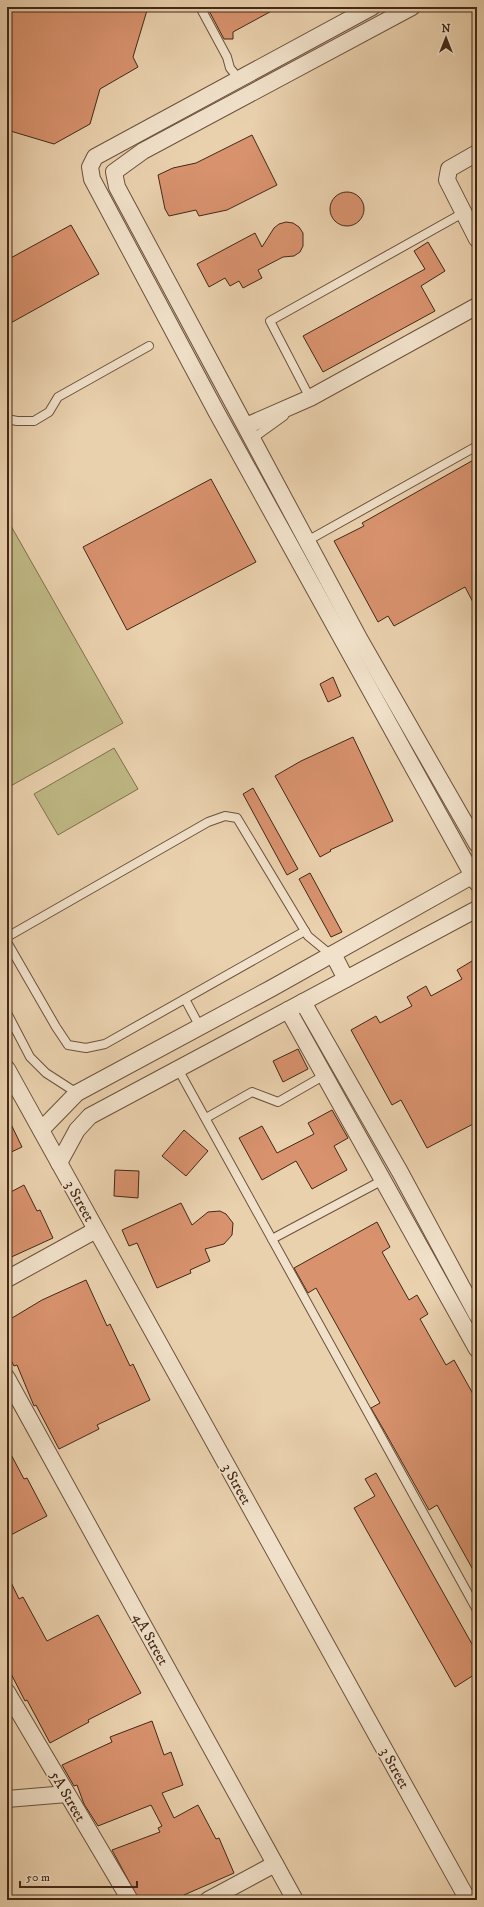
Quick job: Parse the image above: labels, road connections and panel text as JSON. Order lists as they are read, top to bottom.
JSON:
{
  "streets": {
    "street": ["3 Street", "4A Street", "5A Street"]
  },
  "scale_bar": "50 m",
  "north": "top"
}
